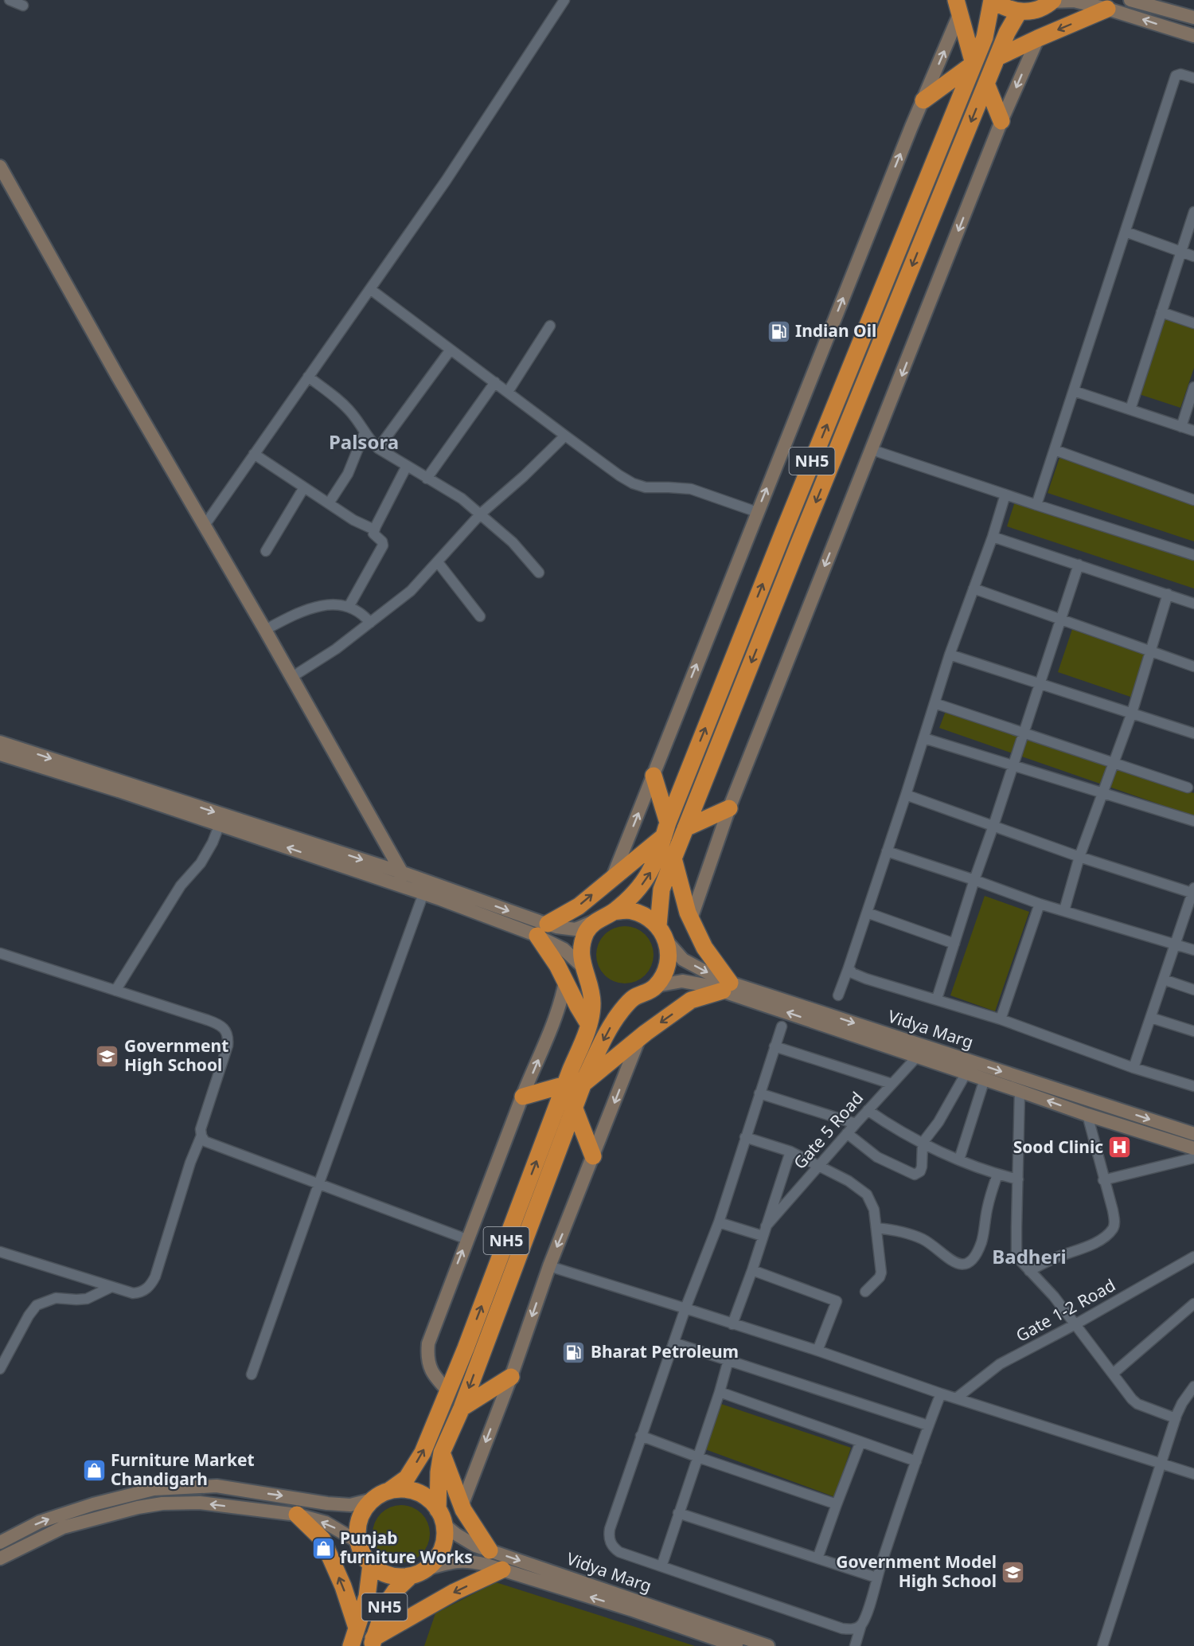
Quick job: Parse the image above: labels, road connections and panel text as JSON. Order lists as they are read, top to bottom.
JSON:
{
  "streets": {
    "highway": ["NH5"],
    "main road": ["Vidya Marg"],
    "street": ["Gate 5 Road", "Gate 1-2 Road"]
  },
  "crossings": [
    ["NH5", "Vidya Marg"],
    ["Vidya Marg", "Gate 5 Road"]
  ],
  "districts": ["Palsora", "Badheri"],
  "places": {
    "fuel station": ["Indian Oil", "Bharat Petroleum"],
    "school or university": ["Government High School", "Government Model High School"],
    "hospital": ["Sood Clinic"],
    "shop": ["Furniture Market Chandigarh", "Punjab furniture Works"]
  }
}
